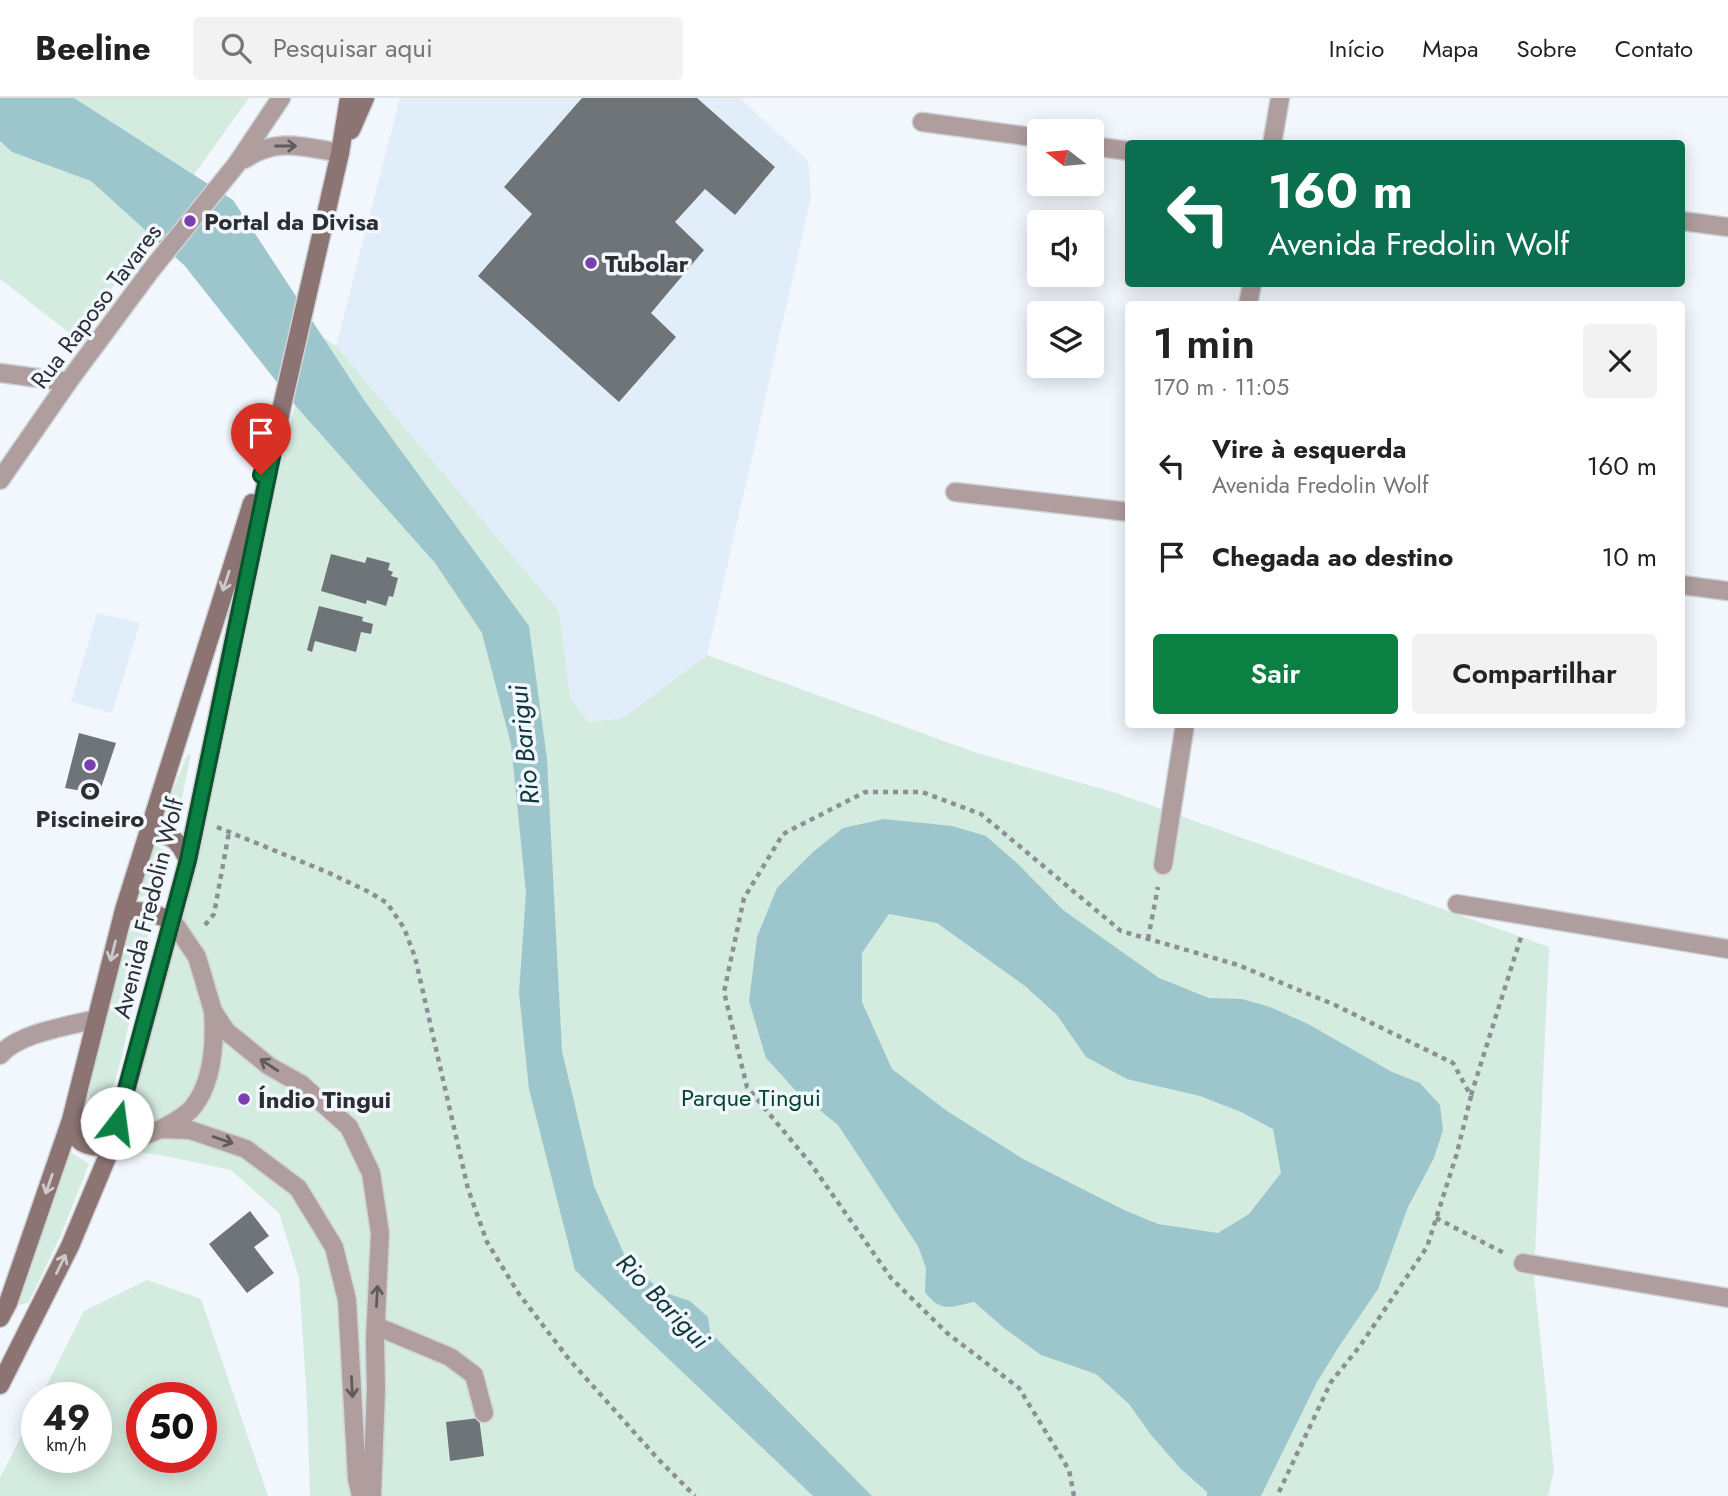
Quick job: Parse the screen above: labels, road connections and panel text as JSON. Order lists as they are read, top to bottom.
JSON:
{
  "streets": {
    "main road": ["Avenida Fredolin Wolf"],
    "street": ["Rua Raposo Tavares"]
  },
  "crossings": [
    ["Rua Raposo Tavares", "Avenida Fredolin Wolf"]
  ],
  "water": ["Rio Barigui"],
  "parks": ["Parque Tingui"],
  "places": [
    "Portal da Divisa",
    "Tubolar",
    "O Piscineiro",
    "Índio Tingui"
  ],
  "north": "left",
  "page": {
    "header": "Beeline",
    "search": "Pesquisar aqui",
    "nav": [
      "Início",
      "Mapa",
      "Sobre",
      "Contato"
    ],
    "turn": ["160 m", "Avenida Fredolin Wolf"],
    "heading": ["1 min", "170 m · 11:05"],
    "list": [
      {
        "name": "Vire à esquerda",
        "note": "Avenida Fredolin Wolf",
        "value": "160 m"
      },
      {
        "name": "Chegada ao destino",
        "value": "10 m"
      }
    ],
    "buttons": ["Sair", "Compartilhar"],
    "speed": "49 km/h",
    "limit": "50"
  }
}
